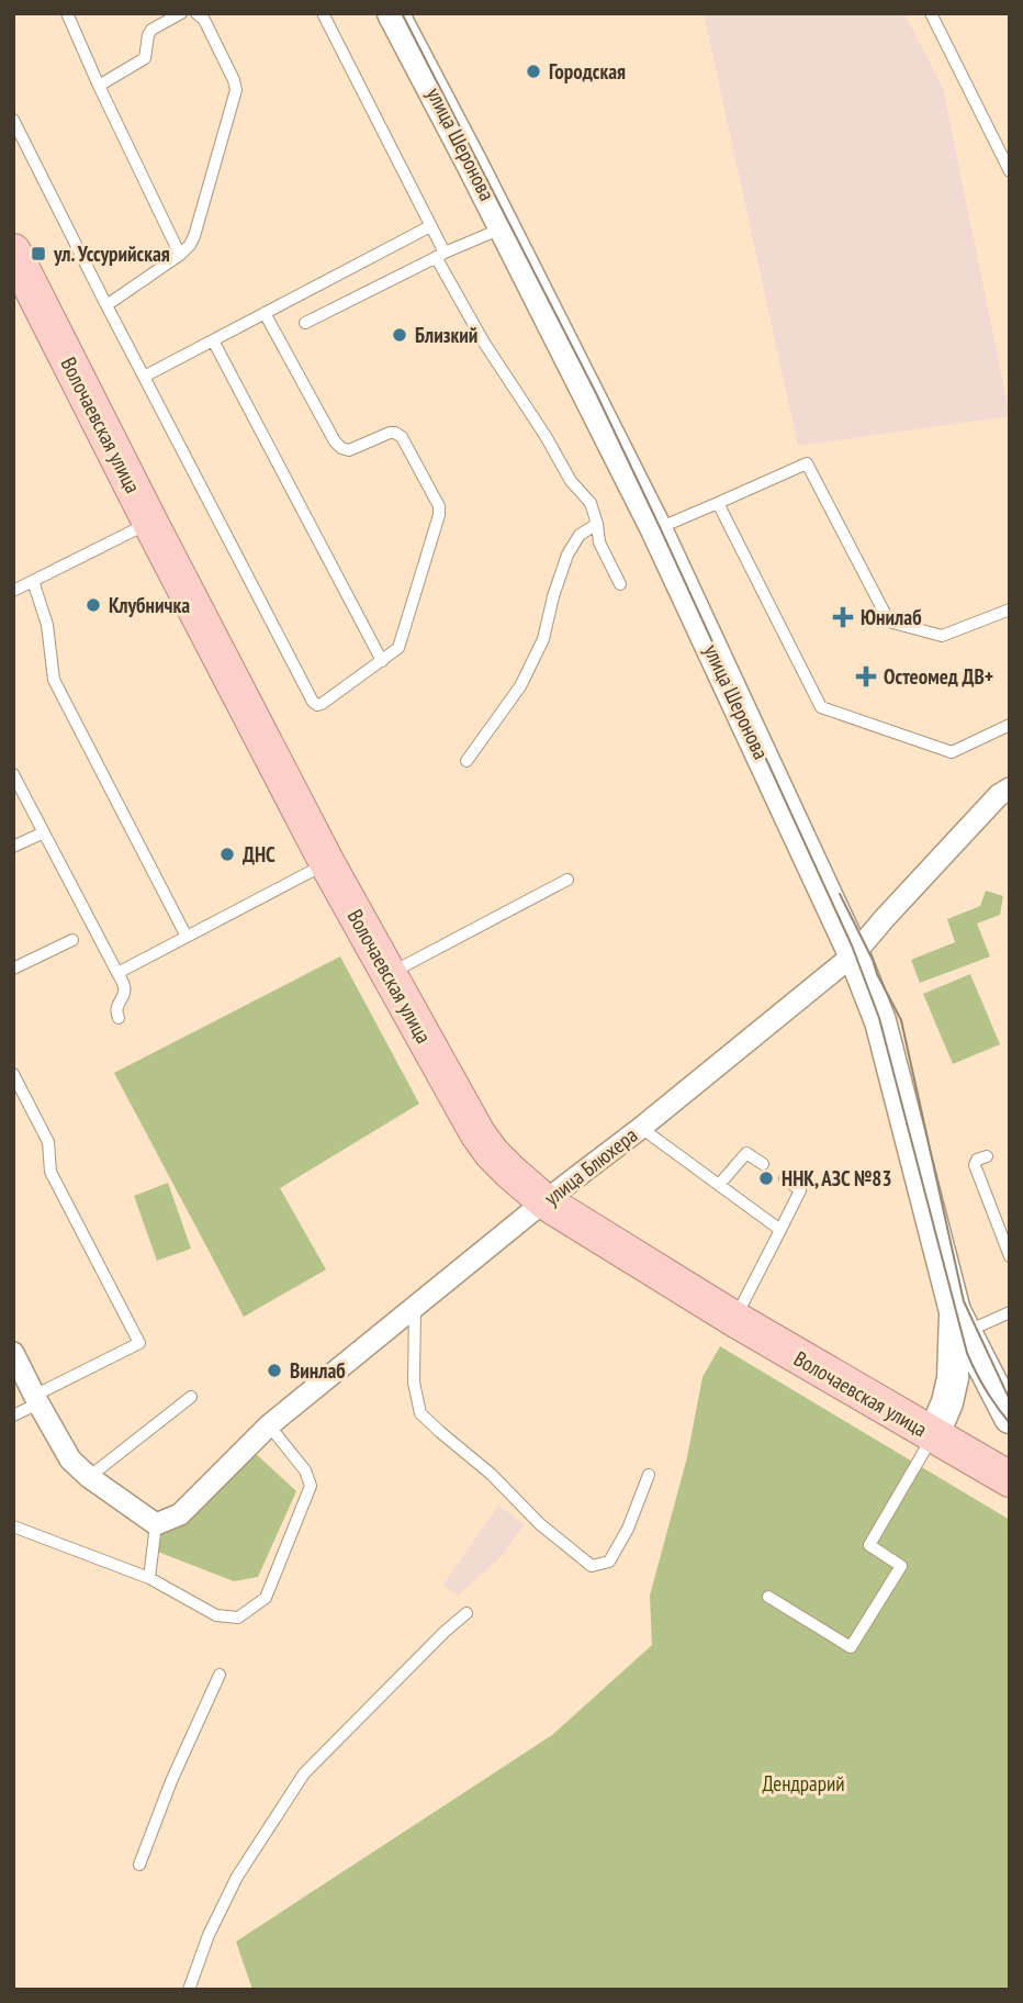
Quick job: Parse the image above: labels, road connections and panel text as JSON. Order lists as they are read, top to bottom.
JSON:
{
  "streets": {
    "main road": ["улица Шеронова", "Волочаевская улица"],
    "street": ["улица Блюхера"]
  },
  "crossings": [
    ["улица Шеронова", "улица Блюхера"],
    ["Волочаевская улица", "улица Блюхера"]
  ],
  "parks": ["Дендрарий"],
  "places": {
    "other": [
      "Городская",
      "Близкий",
      "Клубничка",
      "ДНС",
      "ННК, АЗС №83",
      "Винлаб"
    ],
    "transit": ["ул. Уссурийская"],
    "health": ["Юнилаб", "Остеомед ДВ+"]
  }
}
